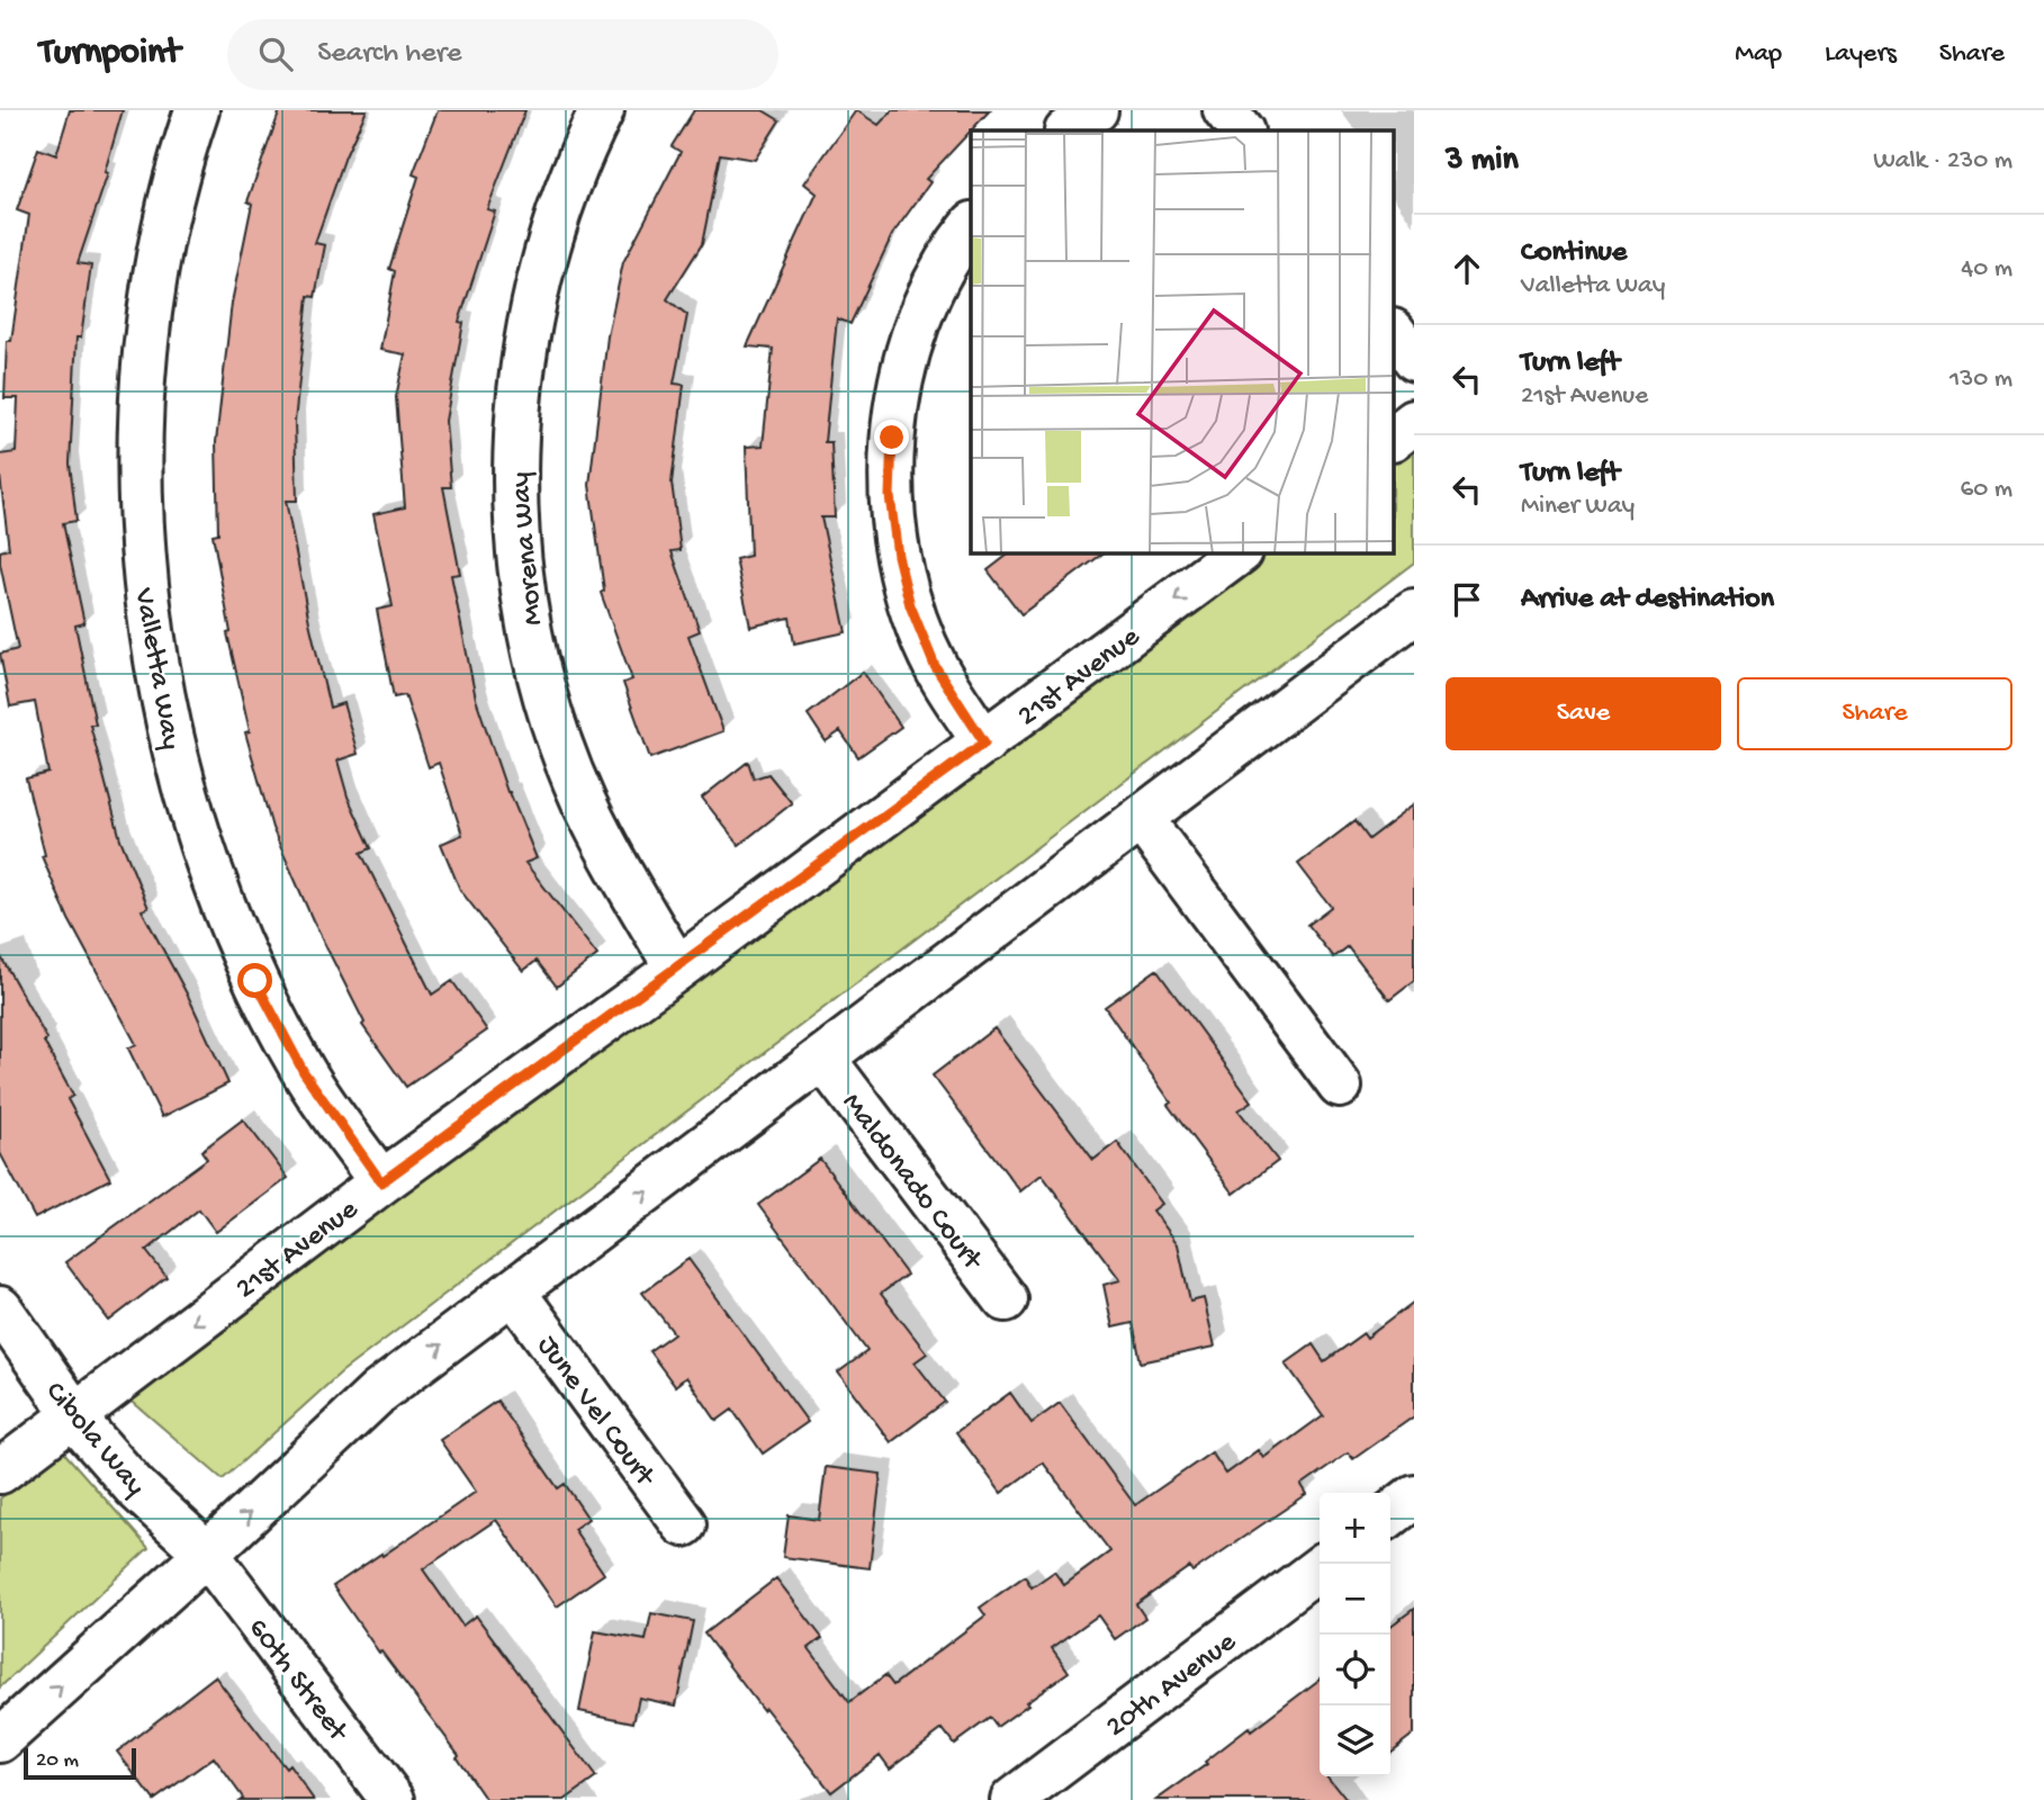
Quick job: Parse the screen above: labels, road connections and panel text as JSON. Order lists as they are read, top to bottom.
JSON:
{
  "streets": {
    "street": [
      "Morena Way",
      "Valletta Way",
      "21st Avenue",
      "Maldonado Court",
      "June Vel Court",
      "Cibola Way",
      "60th Street",
      "20th Avenue"
    ]
  },
  "crossings": [
    ["Morena Way", "21st Avenue"],
    ["Valletta Way", "21st Avenue"],
    ["21st Avenue", "Cibola Way"],
    ["Cibola Way", "60th Street"]
  ],
  "scale_bar": "20 m",
  "page": {
    "header": "Turnpoint",
    "search": "Search here",
    "nav": ["Map", "Layers", "Share"],
    "heading": ["3 min", "Walk · 230 m"],
    "list": [
      ["Continue", "Valletta Way", "40 m"],
      ["Turn left", "21st Avenue", "130 m"],
      ["Turn left", "Miner Way", "60 m"],
      "Arrive at destination"
    ],
    "buttons": ["Save", "Share"],
    "map_buttons": ["+", "−"],
    "scale": "20 m"
  }
}
